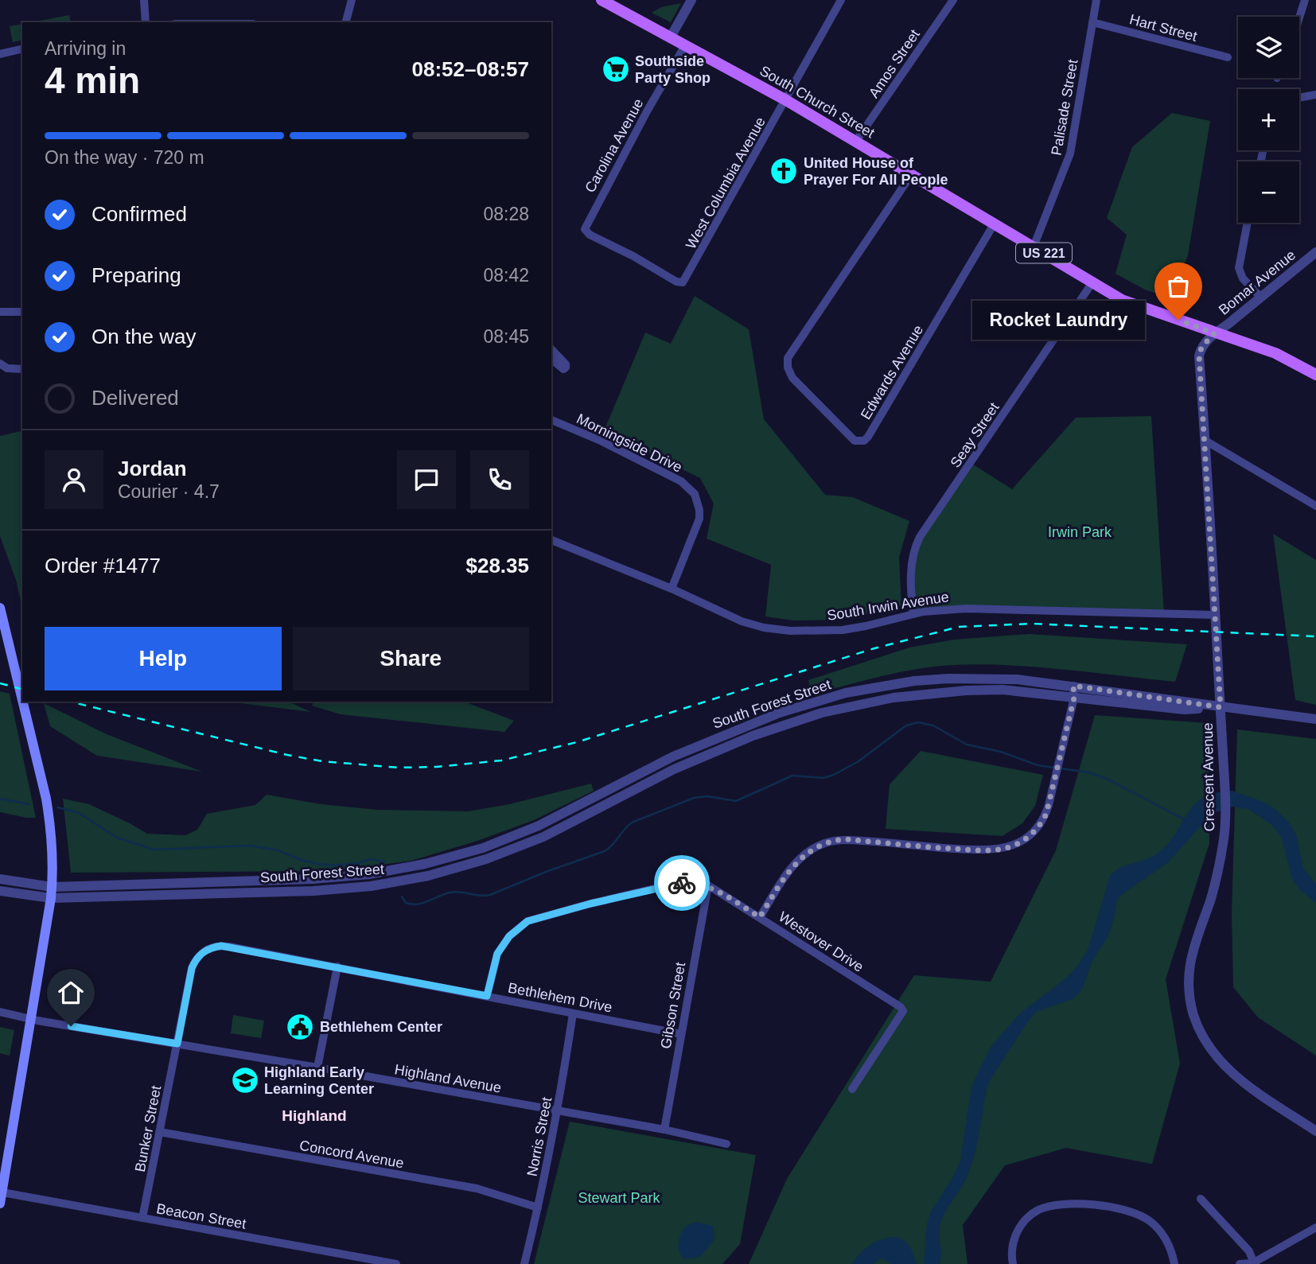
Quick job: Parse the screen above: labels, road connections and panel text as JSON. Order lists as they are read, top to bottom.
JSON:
{
  "streets": {
    "main road": ["South Church Street", "US 221"],
    "street": [
      "Hart Street",
      "Amos Street",
      "Palisade Street",
      "Carolina Avenue",
      "West Columbia Avenue",
      "Bomar Avenue",
      "Edwards Avenue",
      "Seay Street",
      "Morningside Drive",
      "South Irwin Avenue",
      "South Forest Street",
      "Crescent Avenue",
      "Westover Drive",
      "Bethlehem Drive",
      "Gibson Street",
      "Highland Avenue",
      "Bunker Street",
      "Norris Street",
      "Concord Avenue",
      "Beacon Street"
    ]
  },
  "crossings": [
    ["Hart Street", "Palisade Street"],
    ["Amos Street", "South Church Street"],
    ["South Church Street", "Palisade Street"],
    ["South Church Street", "Carolina Avenue"],
    ["South Church Street", "West Columbia Avenue"],
    ["South Church Street", "Bomar Avenue"],
    ["South Church Street", "Edwards Avenue"],
    ["South Church Street", "Seay Street"],
    ["South Church Street", "Crescent Avenue"],
    ["Carolina Avenue", "West Columbia Avenue"],
    ["Bomar Avenue", "Crescent Avenue"],
    ["Seay Street", "South Irwin Avenue"],
    ["Morningside Drive", "South Irwin Avenue"],
    ["South Irwin Avenue", "Crescent Avenue"],
    ["South Forest Street", "Crescent Avenue"],
    ["Westover Drive", "Bethlehem Drive"],
    ["Westover Drive", "Gibson Street"],
    ["Bethlehem Drive", "Gibson Street"],
    ["Bethlehem Drive", "Highland Avenue"],
    ["Bethlehem Drive", "Bunker Street"],
    ["Bethlehem Drive", "Norris Street"],
    ["Gibson Street", "Highland Avenue"],
    ["Highland Avenue", "Bunker Street"],
    ["Highland Avenue", "Norris Street"],
    ["Bunker Street", "Concord Avenue"],
    ["Bunker Street", "Beacon Street"],
    ["Norris Street", "Concord Avenue"]
  ],
  "districts": ["Highland"],
  "parks": ["Irwin Park", "Stewart Park"],
  "places": {
    "supermarket": ["Southside Party Shop"],
    "church": ["United House of Prayer For All People"],
    "other": ["Rocket Laundry"],
    "public building": ["Bethlehem Center"],
    "school or university": ["Highland Early Learning Center"]
  },
  "page": {
    "map_buttons": ["+", "−"],
    "heading": ["4 min", "Arriving in", "08:52–08:57"],
    "panel": [
      "Jordan",
      "Courier · 4.7",
      "Order #1477",
      "$28.35"
    ],
    "bar": "On the way · 720 m",
    "list": [
      ["Confirmed", "08:28"],
      ["Preparing", "08:42"],
      ["On the way", "08:45"],
      "Delivered"
    ],
    "bubble": "Rocket Laundry",
    "buttons": ["Help", "Share"]
  }
}
